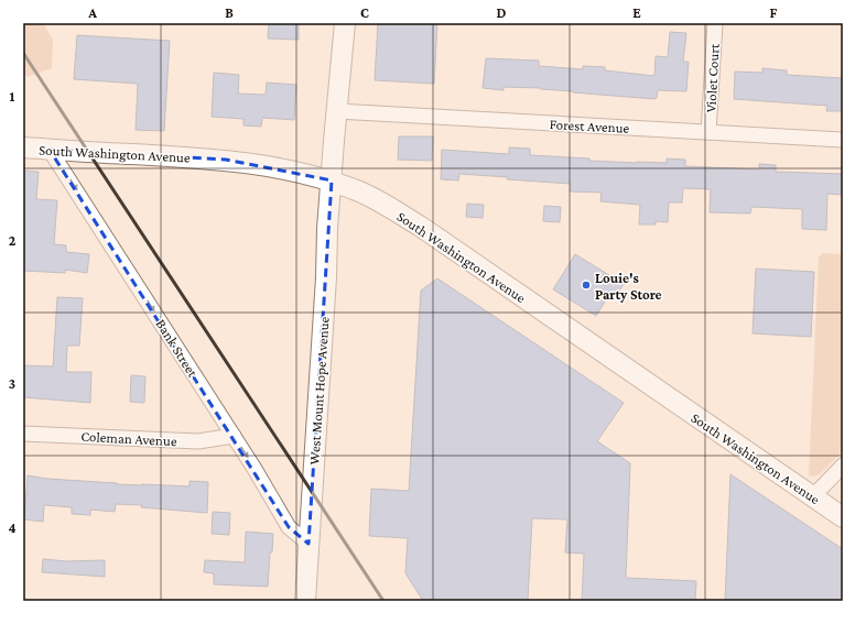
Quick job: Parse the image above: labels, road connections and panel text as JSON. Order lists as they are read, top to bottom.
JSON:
{
  "streets": {
    "street": [
      "Violet Court",
      "Forest Avenue",
      "South Washington Avenue",
      "Bank Street",
      "West Mount Hope Avenue",
      "Coleman Avenue"
    ]
  },
  "crossings": [
    ["Violet Court", "Forest Avenue"],
    ["Forest Avenue", "West Mount Hope Avenue"],
    ["South Washington Avenue", "Bank Street"],
    ["South Washington Avenue", "West Mount Hope Avenue"],
    ["Bank Street", "West Mount Hope Avenue"],
    ["Bank Street", "Coleman Avenue"]
  ],
  "one_way": ["Bank Street"],
  "places": ["Louie's Party Store"],
  "grid": {
    "columns": [
      "A",
      "B",
      "C",
      "D",
      "E",
      "F"
    ],
    "rows": [
      "1",
      "2",
      "3",
      "4"
    ]
  }
}
